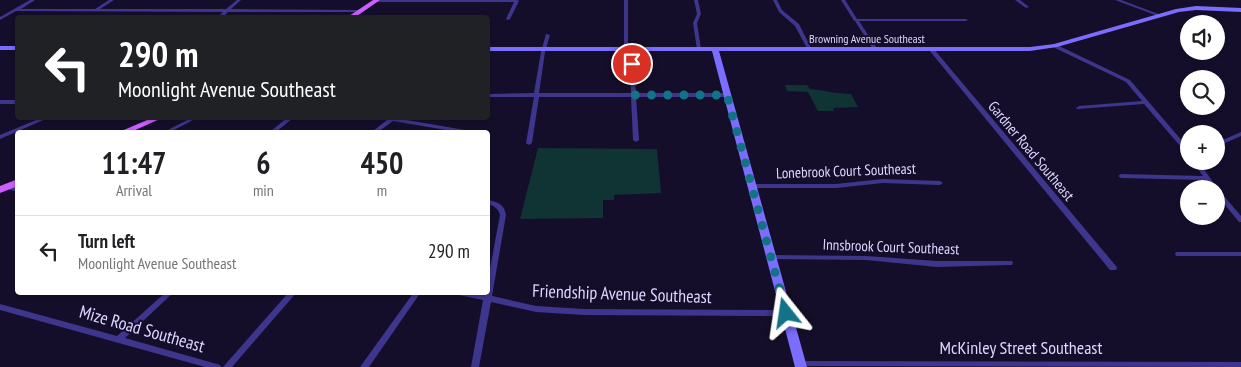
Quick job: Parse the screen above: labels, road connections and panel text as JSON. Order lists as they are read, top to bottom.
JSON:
{
  "streets": {
    "street": [
      "Browning Avenue Southeast",
      "Gardner Road Southeast",
      "Lonebrook Court Southeast",
      "Innsbrook Court Southeast",
      "Friendship Avenue Southeast",
      "Mize Road Southeast",
      "McKinley Street Southeast"
    ]
  },
  "crossings": [
    ["Browning Avenue Southeast", "Gardner Road Southeast"]
  ],
  "page": {
    "map_buttons": ["+", "−"],
    "turn": ["290 m", "Moonlight Avenue Southeast"],
    "eta": [
      "11:47",
      "Arrival",
      "6",
      "min",
      "450",
      "m"
    ],
    "list": [
      {
        "name": "Turn left",
        "note": "Moonlight Avenue Southeast",
        "value": "290 m"
      }
    ]
  }
}
